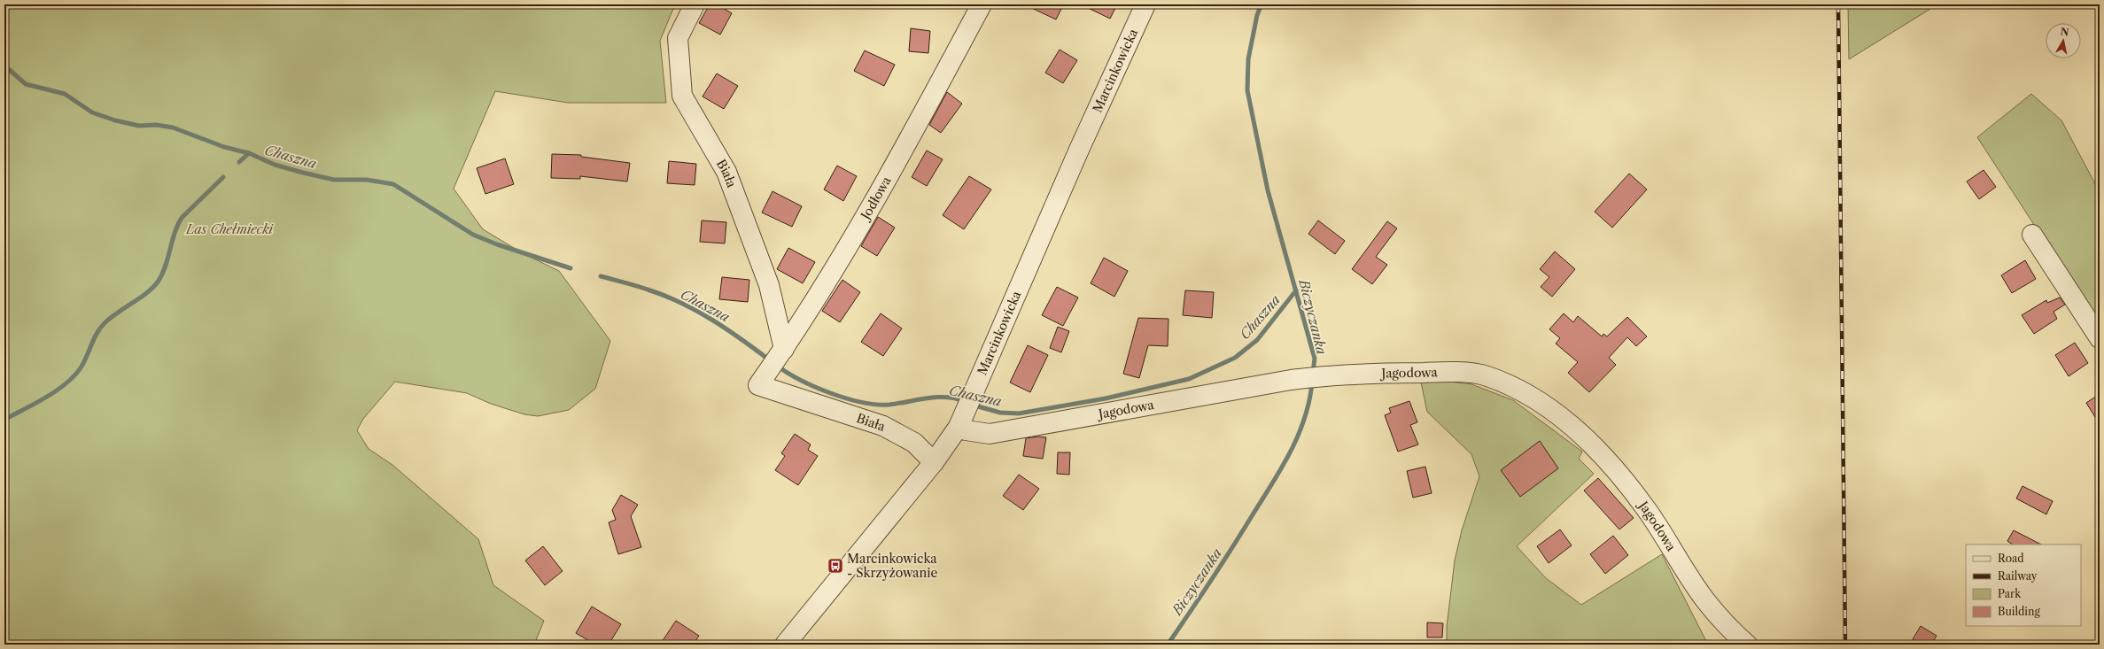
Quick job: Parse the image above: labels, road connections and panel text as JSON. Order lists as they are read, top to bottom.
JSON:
{
  "streets": {
    "street": [
      "Marcinkowicka",
      "Biała",
      "Jodłowa",
      "Jagodowa"
    ]
  },
  "crossings": [
    ["Marcinkowicka", "Biała"],
    ["Marcinkowicka", "Jagodowa"],
    ["Biała", "Jodłowa"]
  ],
  "water": ["Chaszna", "Biczyczanka"],
  "parks": ["Las Chełmiecki"],
  "places": {
    "bus stop": ["Marcinkowicka - Skrzyżowanie"]
  },
  "legend": [
    "Road",
    "Railway",
    "Park",
    "Building"
  ],
  "north": "top"
}
